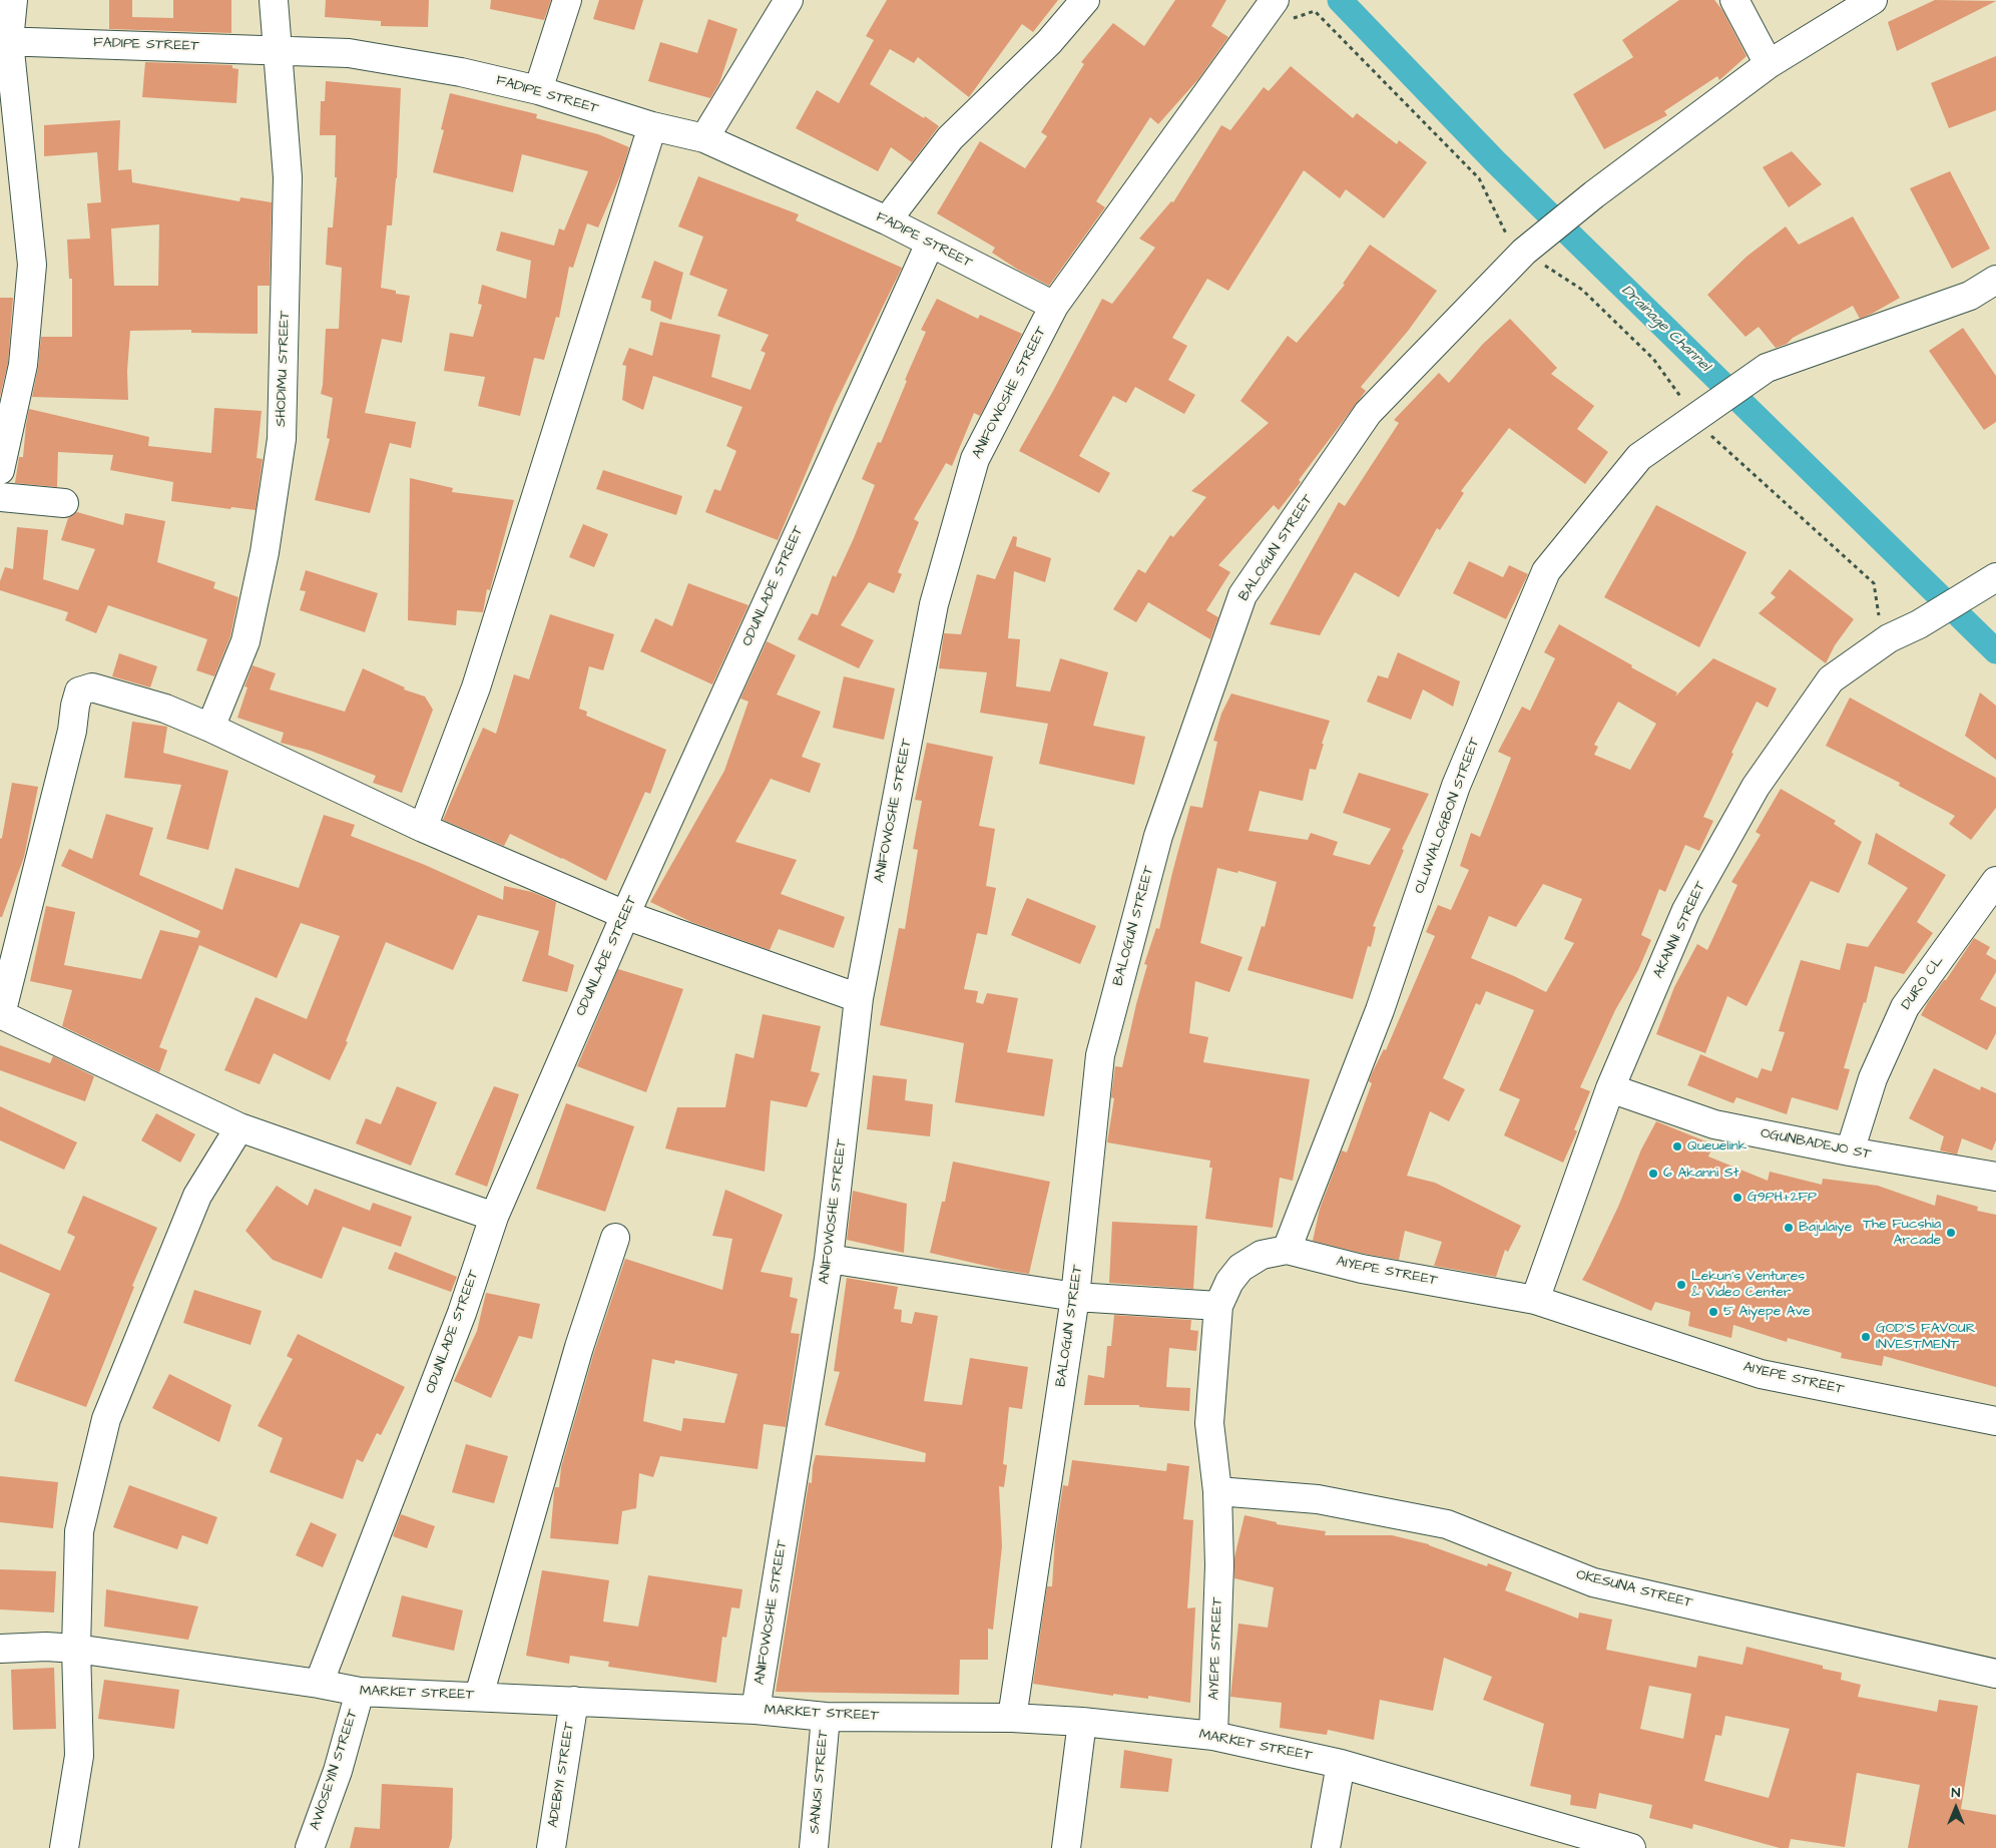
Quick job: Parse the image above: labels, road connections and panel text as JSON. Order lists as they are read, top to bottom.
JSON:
{
  "streets": {
    "street": [
      "FADIPE STREET",
      "SHODIMU STREET",
      "ANIFOWOSHE STREET",
      "BALOGUN STREET",
      "ODUNLADE STREET",
      "OLUWALOGBON STREET",
      "AKANNI STREET",
      "DURO CL",
      "OGUNBADEJO ST",
      "AIYEPE STREET",
      "OKESUNA STREET",
      "MARKET STREET",
      "AWOSEYIN STREET",
      "ADEBIYI STREET",
      "SANUSI STREET"
    ]
  },
  "crossings": [
    ["FADIPE STREET", "SHODIMU STREET"],
    ["FADIPE STREET", "ANIFOWOSHE STREET"],
    ["FADIPE STREET", "ODUNLADE STREET"],
    ["ANIFOWOSHE STREET", "MARKET STREET"],
    ["BALOGUN STREET", "MARKET STREET"],
    ["ODUNLADE STREET", "MARKET STREET"],
    ["OLUWALOGBON STREET", "AIYEPE STREET"],
    ["AKANNI STREET", "OGUNBADEJO ST"],
    ["AKANNI STREET", "AIYEPE STREET"],
    ["DURO CL", "OGUNBADEJO ST"],
    ["AIYEPE STREET", "OKESUNA STREET"],
    ["AIYEPE STREET", "MARKET STREET"],
    ["MARKET STREET", "AWOSEYIN STREET"],
    ["MARKET STREET", "ADEBIYI STREET"],
    ["MARKET STREET", "SANUSI STREET"]
  ],
  "water": ["Drainage Channel"],
  "places": [
    "Queuelink",
    "6 Akanni St",
    "G9PH+2FP",
    "Bajulaiye",
    "The Fucshia Arcade",
    "Lekun's Ventures & Video Center",
    "5 Aiyepe Ave",
    "GOD'S FAVOUR INVESTMENT"
  ],
  "north": "top"
}
